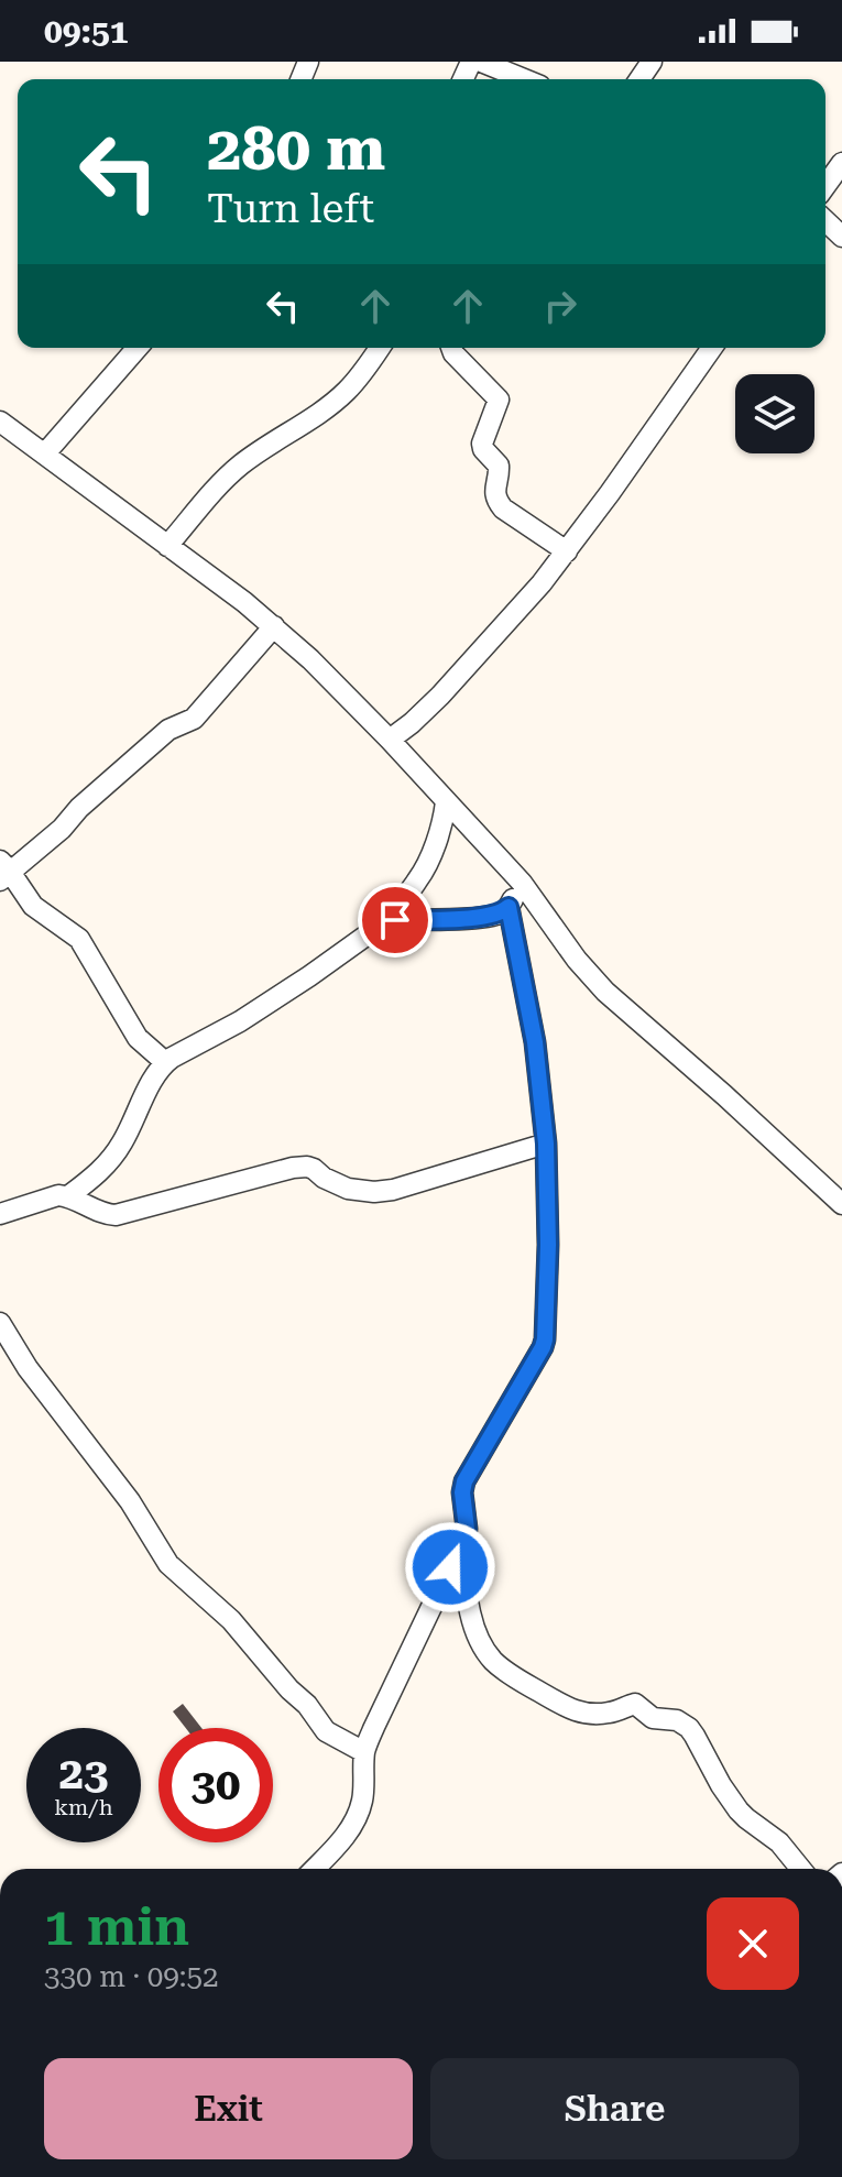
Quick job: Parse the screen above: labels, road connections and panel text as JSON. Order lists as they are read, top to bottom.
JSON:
{
  "page": {
    "status": "09:51",
    "turn": ["280 m", "Turn left"],
    "speed": "23 km/h",
    "limit": "30",
    "heading": ["1 min", "330 m · 09:52"],
    "buttons": ["Exit", "Share"]
  }
}
